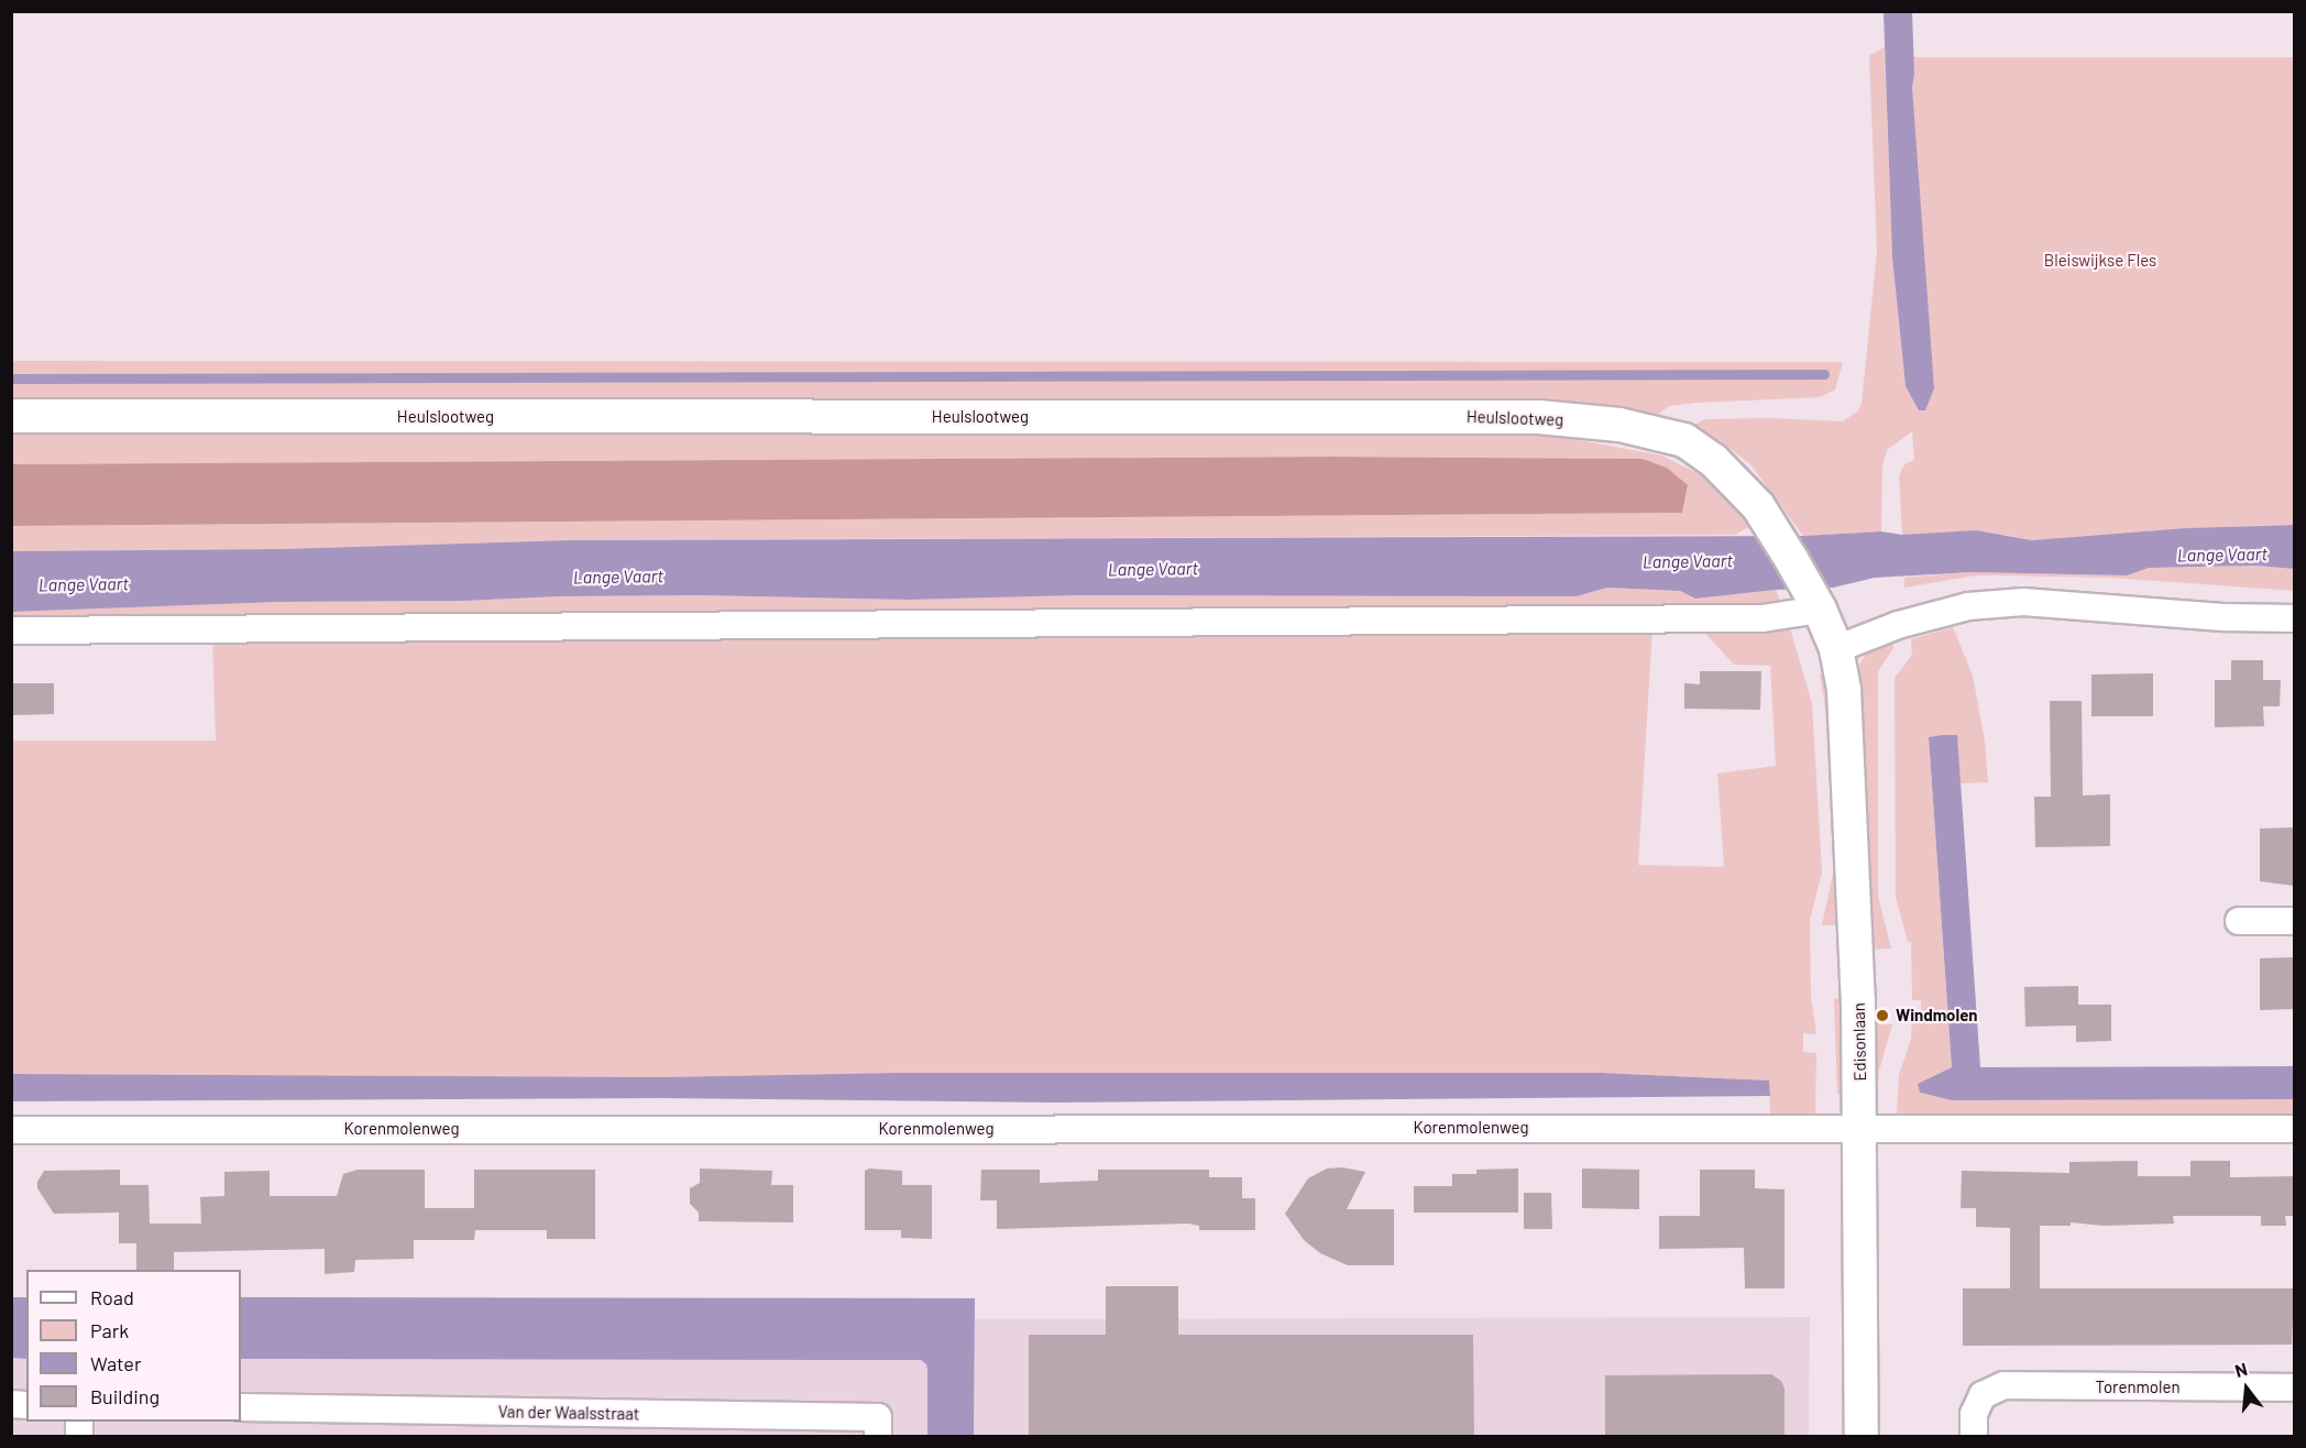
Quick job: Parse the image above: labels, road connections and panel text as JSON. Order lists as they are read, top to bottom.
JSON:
{
  "streets": {
    "street": [
      "Heulslootweg",
      "Edisonlaan",
      "Korenmolenweg",
      "Torenmolen",
      "Van der Waalsstraat"
    ]
  },
  "crossings": [
    ["Heulslootweg", "Edisonlaan"],
    ["Edisonlaan", "Korenmolenweg"]
  ],
  "water": ["Lange Vaart"],
  "parks": ["Bleiswijkse Fles"],
  "places": ["Windmolen"],
  "legend": [
    "Road",
    "Park",
    "Water",
    "Building"
  ],
  "north": "top"
}
